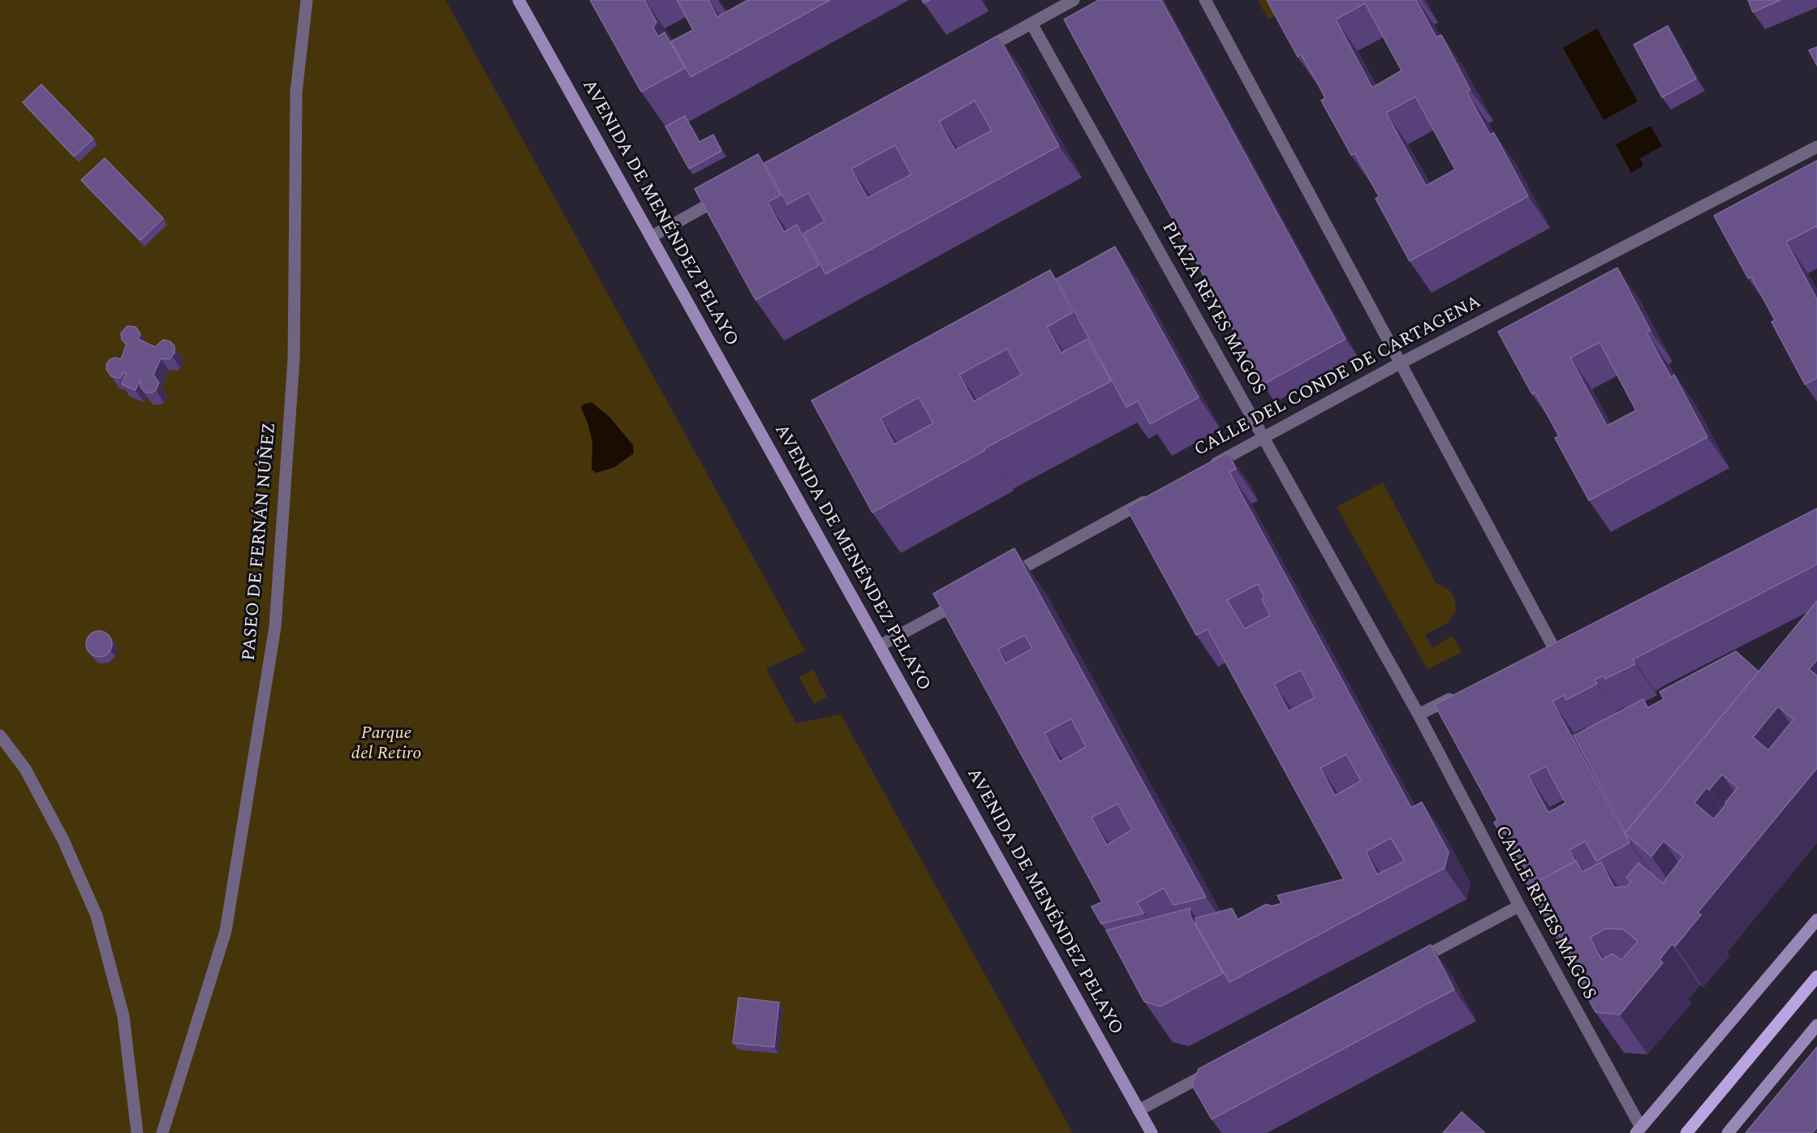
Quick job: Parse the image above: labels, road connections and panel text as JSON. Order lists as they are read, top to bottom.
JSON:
{
  "streets": {
    "main road": ["AVENIDA DE MENÉNDEZ PELAYO"],
    "street": [
      "PLAZA REYES MAGOS",
      "CALLE DEL CONDE DE CARTAGENA",
      "PASEO DE FERNÁN NÚÑEZ",
      "CALLE REYES MAGOS"
    ]
  },
  "crossings": [
    ["PLAZA REYES MAGOS", "CALLE DEL CONDE DE CARTAGENA"],
    ["PLAZA REYES MAGOS", "CALLE REYES MAGOS"]
  ],
  "parks": ["Parque del Retiro"]
}
